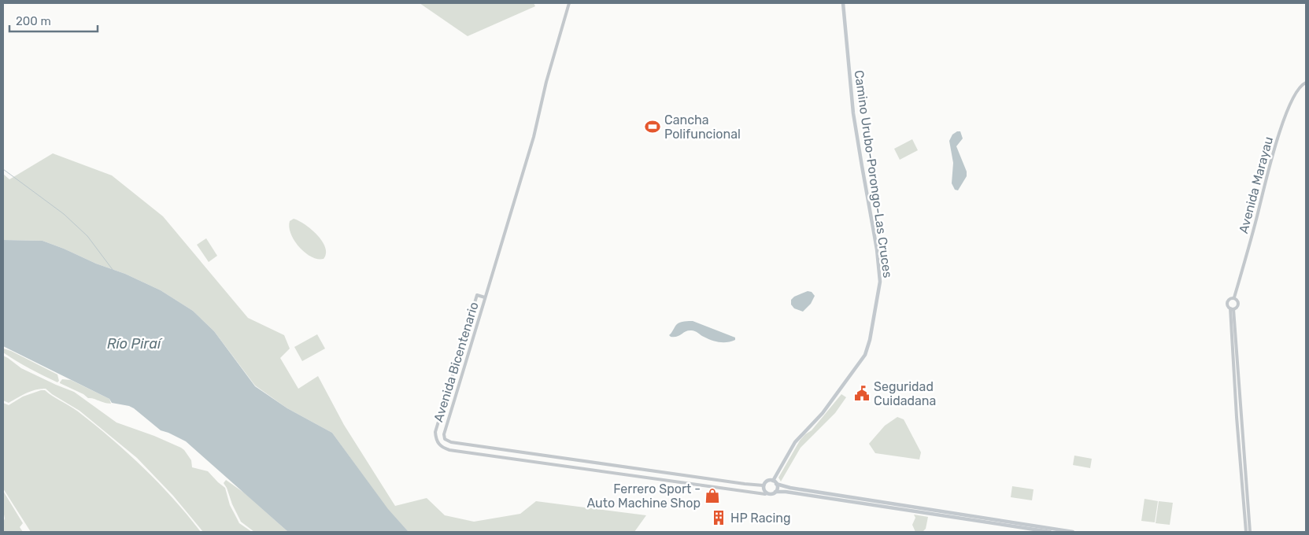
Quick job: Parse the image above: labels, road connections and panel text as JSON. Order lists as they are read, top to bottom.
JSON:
{
  "streets": {
    "main road": ["Camino Urubo-Porongo-Las Cruces"],
    "street": ["Avenida Marayau", "Avenida Bicentenario"]
  },
  "water": ["Río Piraí"],
  "places": {
    "sports": ["Cancha Polifuncional"],
    "public building": ["Seguridad Cuidadana"],
    "shop": ["Ferrero Sport - Auto Machine Shop"],
    "building": ["HP Racing"]
  },
  "scale_bar": "200 m"
}
